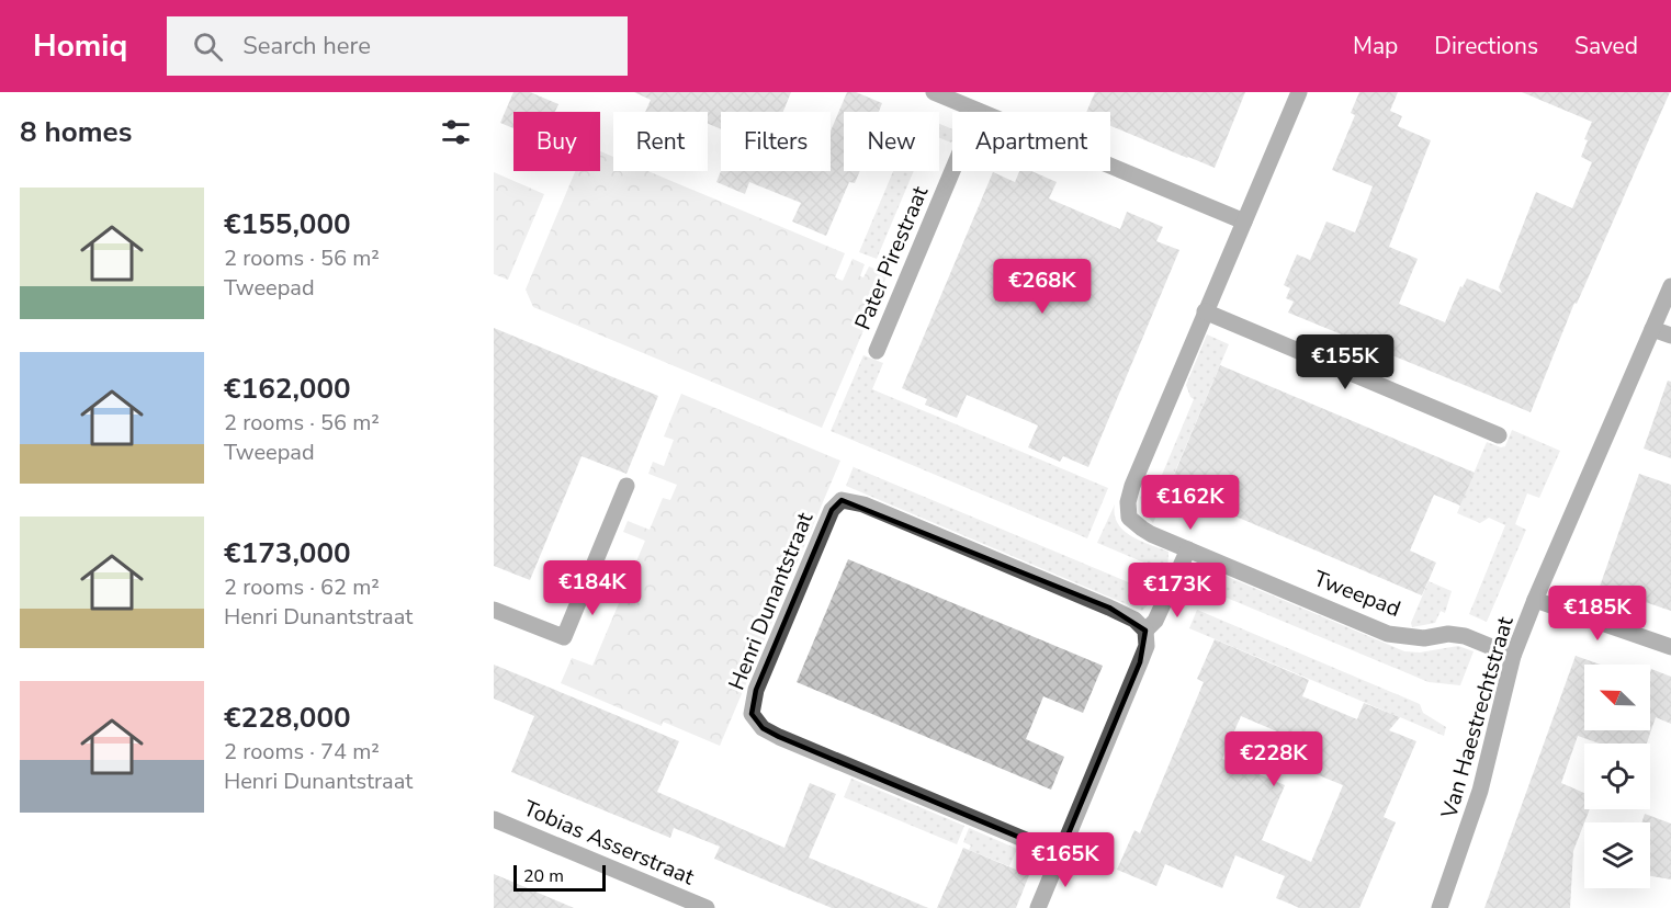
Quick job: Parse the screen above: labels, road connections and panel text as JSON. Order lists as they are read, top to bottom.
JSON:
{
  "streets": {
    "street": [
      "Pater Pirestraat",
      "Tweepad",
      "Henri Dunantstraat",
      "Van Haestrechtstraat",
      "Tobias Asserstraat"
    ]
  },
  "crossings": [
    ["Tweepad", "Van Haestrechtstraat"]
  ],
  "scale_bar": "20 m",
  "north": "top left",
  "page": {
    "header": "Homiq",
    "search": "Search here",
    "nav": ["Map", "Directions", "Saved"],
    "heading": "8 homes",
    "chip": [
      "Buy",
      "Rent",
      "Filters",
      "New",
      "Apartment"
    ],
    "list": [
      {
        "name": "€155,000",
        "note": "2 rooms · 56 m² · Tweepad"
      },
      {
        "name": "€162,000",
        "note": "2 rooms · 56 m² · Tweepad"
      },
      {
        "name": "€173,000",
        "note": "2 rooms · 62 m² · Henri Dunantstraat"
      },
      {
        "name": "€228,000",
        "note": "2 rooms · 74 m² · Henri Dunantstraat"
      }
    ],
    "price": [
      "€268K",
      "€155K",
      "€162K",
      "€184K",
      "€173K",
      "€185K",
      "€228K",
      "€165K"
    ],
    "scale": "20 m"
  }
}
